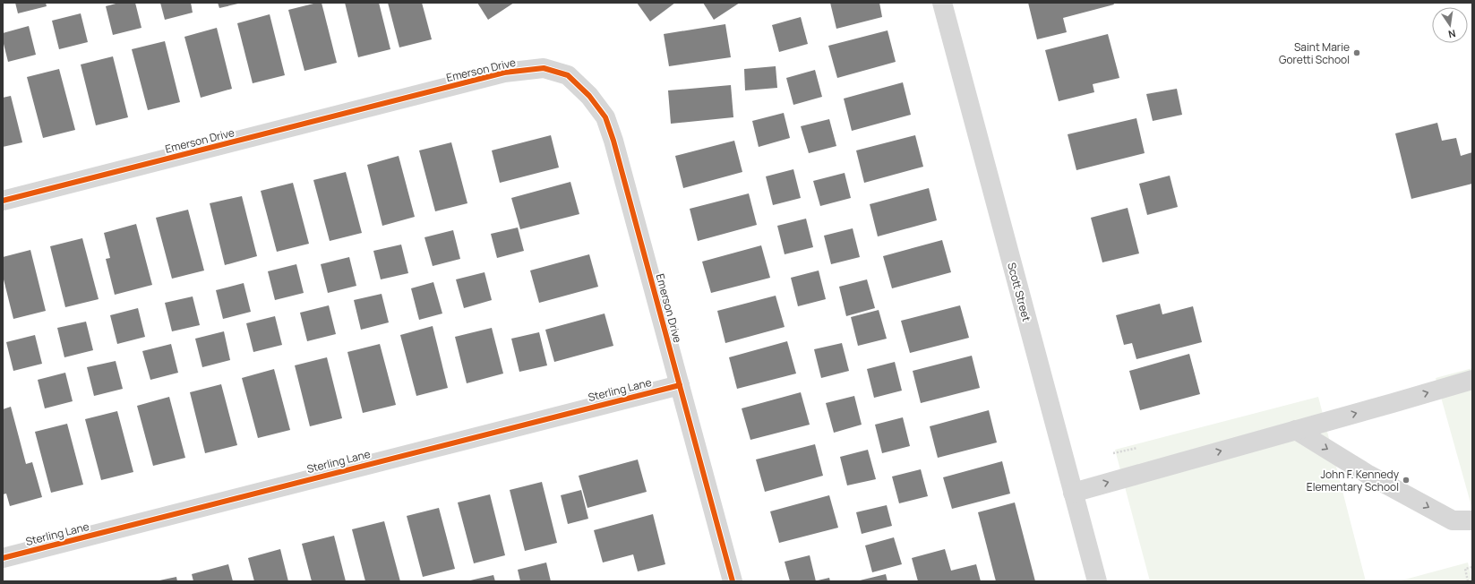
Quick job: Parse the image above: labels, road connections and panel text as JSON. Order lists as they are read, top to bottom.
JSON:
{
  "streets": {
    "street": ["Emerson Drive", "Scott Street", "Sterling Lane"]
  },
  "crossings": [
    ["Emerson Drive", "Sterling Lane"]
  ],
  "places": ["Saint Marie Goretti School", "John F. Kennedy Elementary School"],
  "north": "bottom"
}
